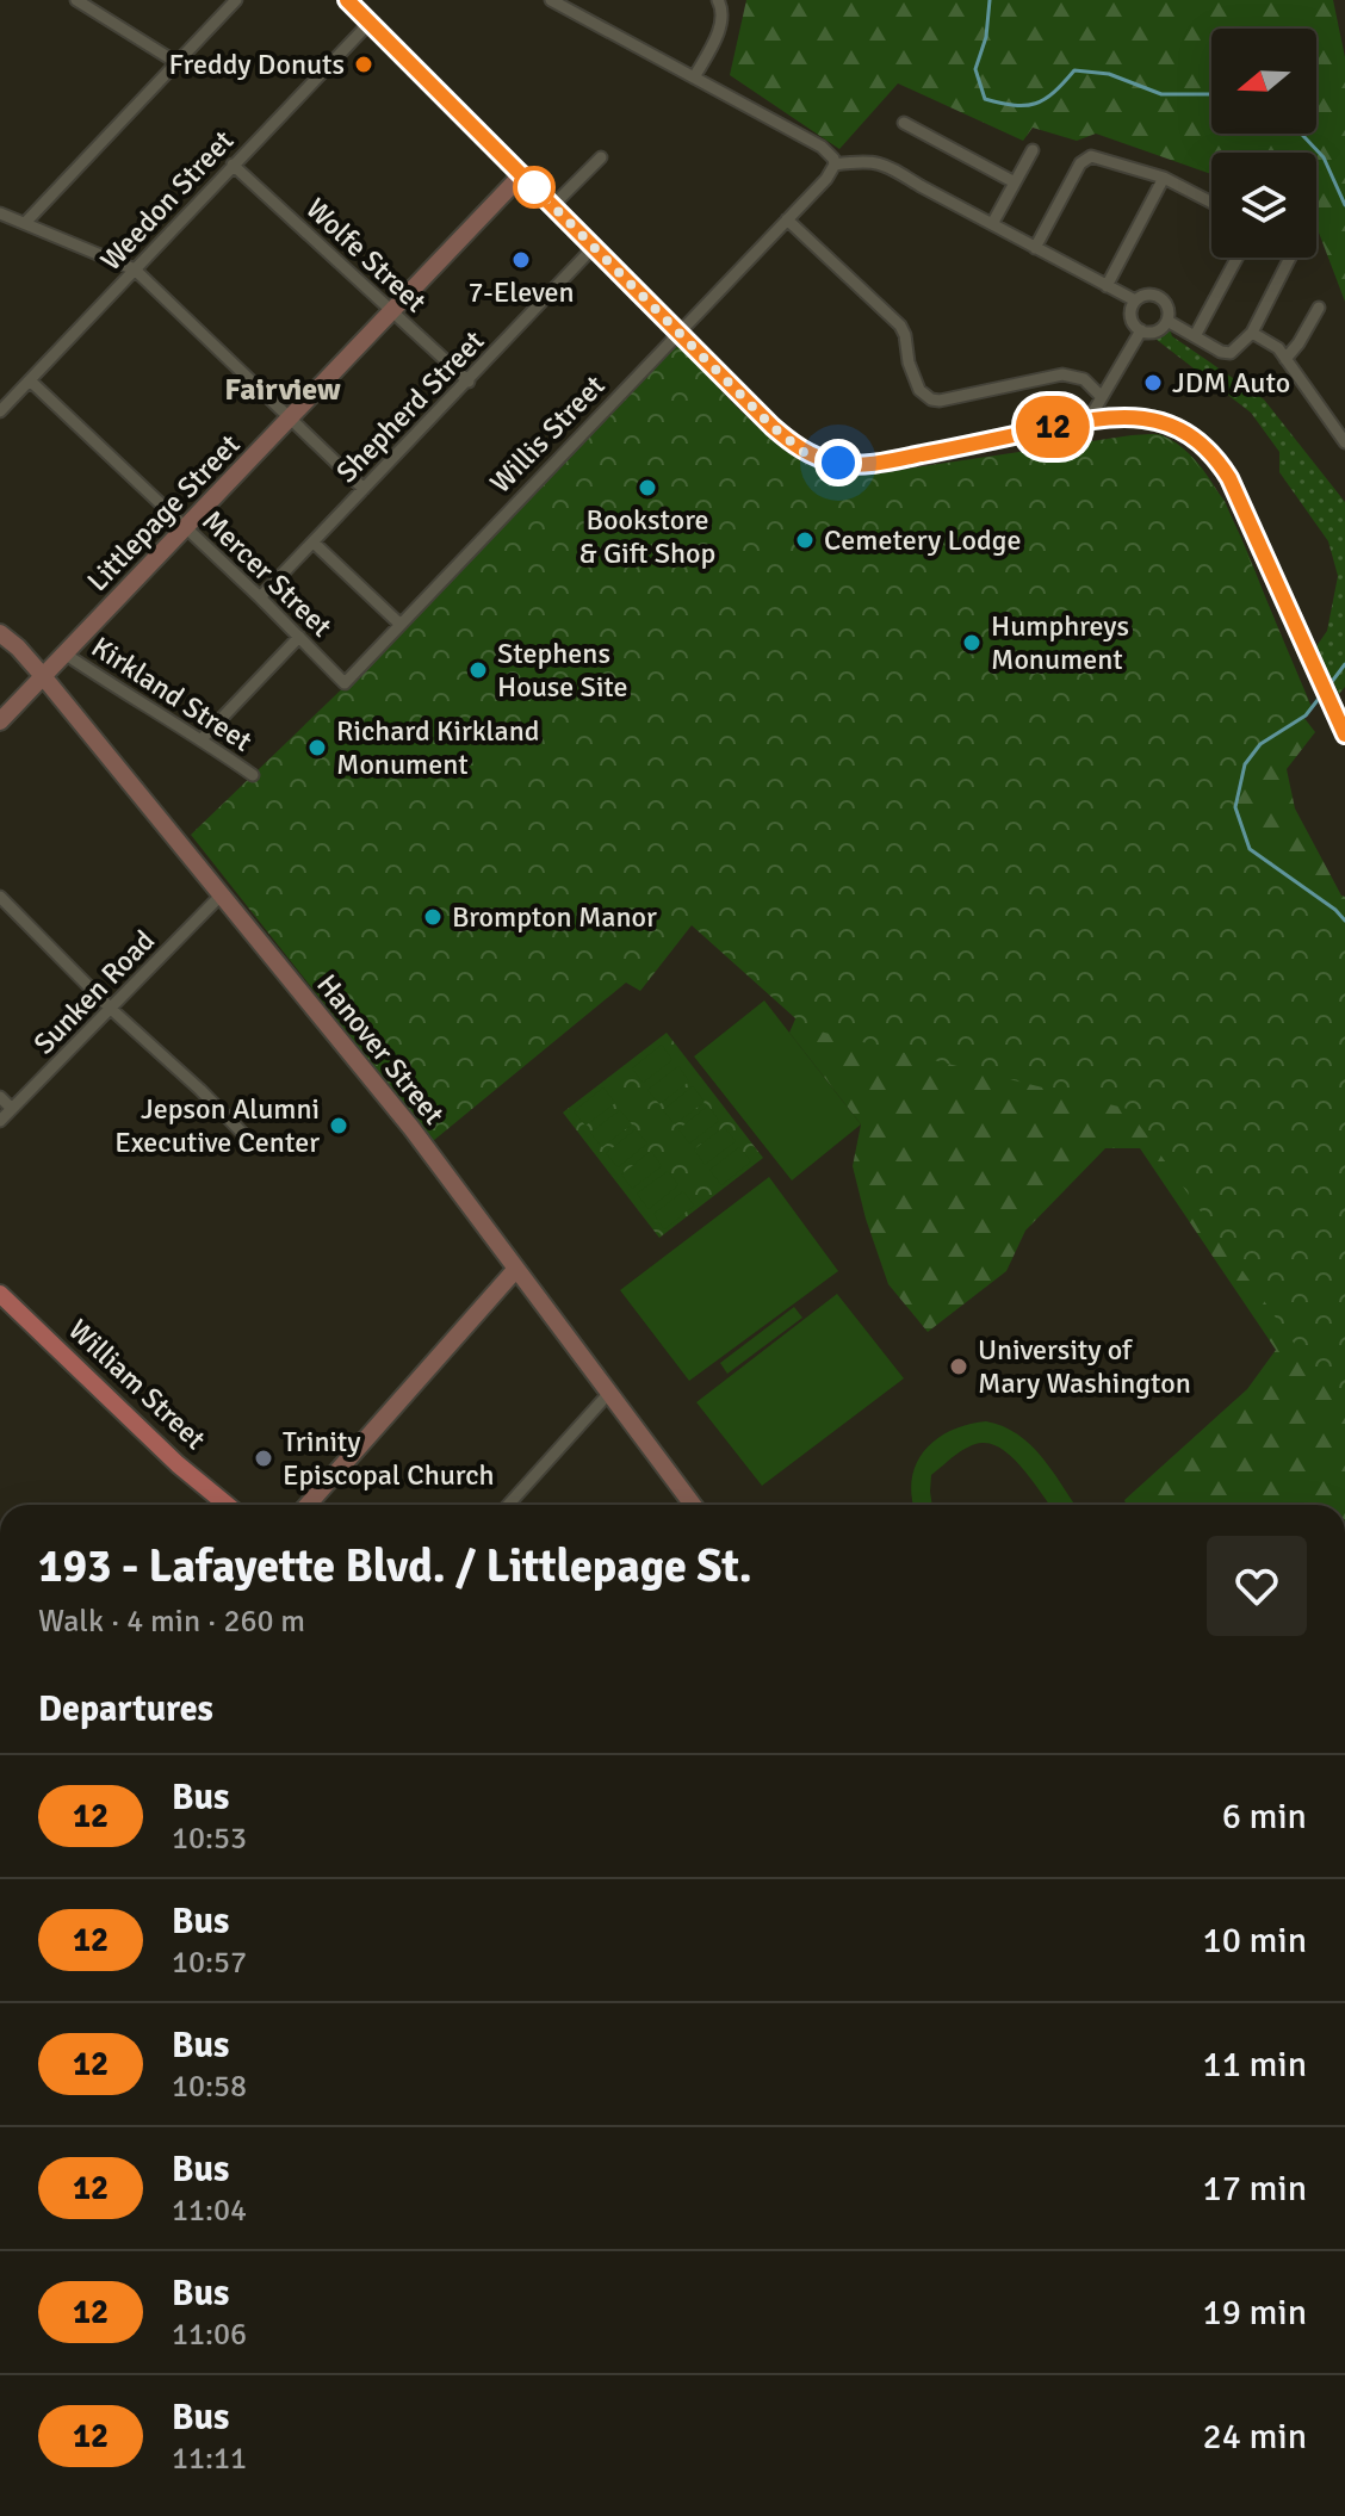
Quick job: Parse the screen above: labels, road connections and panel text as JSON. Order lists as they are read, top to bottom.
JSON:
{
  "streets": {
    "main road": ["William Street"],
    "street": [
      "Weedon Street",
      "Wolfe Street",
      "Shepherd Street",
      "Willis Street",
      "Littlepage Street",
      "Mercer Street",
      "Kirkland Street",
      "Sunken Road",
      "Hanover Street"
    ]
  },
  "crossings": [
    ["Weedon Street", "Wolfe Street"],
    ["Weedon Street", "Mercer Street"],
    ["Wolfe Street", "Shepherd Street"],
    ["Wolfe Street", "Littlepage Street"],
    ["Shepherd Street", "Mercer Street"],
    ["Willis Street", "Mercer Street"],
    ["Littlepage Street", "Mercer Street"],
    ["Littlepage Street", "Kirkland Street"],
    ["Littlepage Street", "Hanover Street"],
    ["Sunken Road", "Hanover Street"]
  ],
  "districts": ["Fairview"],
  "places": [
    "Freddy Donuts",
    "7-Eleven",
    "JDM Auto",
    "Bookstore & Gift Shop",
    "Cemetery Lodge",
    "Humphreys Monument",
    "Stephens House Site",
    "Richard Kirkland Monument",
    "Brompton Manor",
    "Jepson Alumni Executive Center",
    "University of Mary Washington",
    "Trinity Episcopal Church"
  ],
  "lines": ["bus line 12"],
  "north": "left",
  "page": {
    "on_map": "12",
    "heading": [
      ["193 - Lafayette Blvd. / Littlepage St.", "Walk · 4 min · 260 m"],
      "Departures"
    ],
    "list": [
      {
        "mark": "12",
        "name": "Bus",
        "note": "10:53",
        "value": "6 min"
      },
      {
        "mark": "12",
        "name": "Bus",
        "note": "10:57",
        "value": "10 min"
      },
      {
        "mark": "12",
        "name": "Bus",
        "note": "10:58",
        "value": "11 min"
      },
      {
        "mark": "12",
        "name": "Bus",
        "note": "11:04",
        "value": "17 min"
      },
      {
        "mark": "12",
        "name": "Bus",
        "note": "11:06",
        "value": "19 min"
      },
      {
        "mark": "12",
        "name": "Bus",
        "note": "11:11",
        "value": "24 min"
      }
    ]
  }
}
